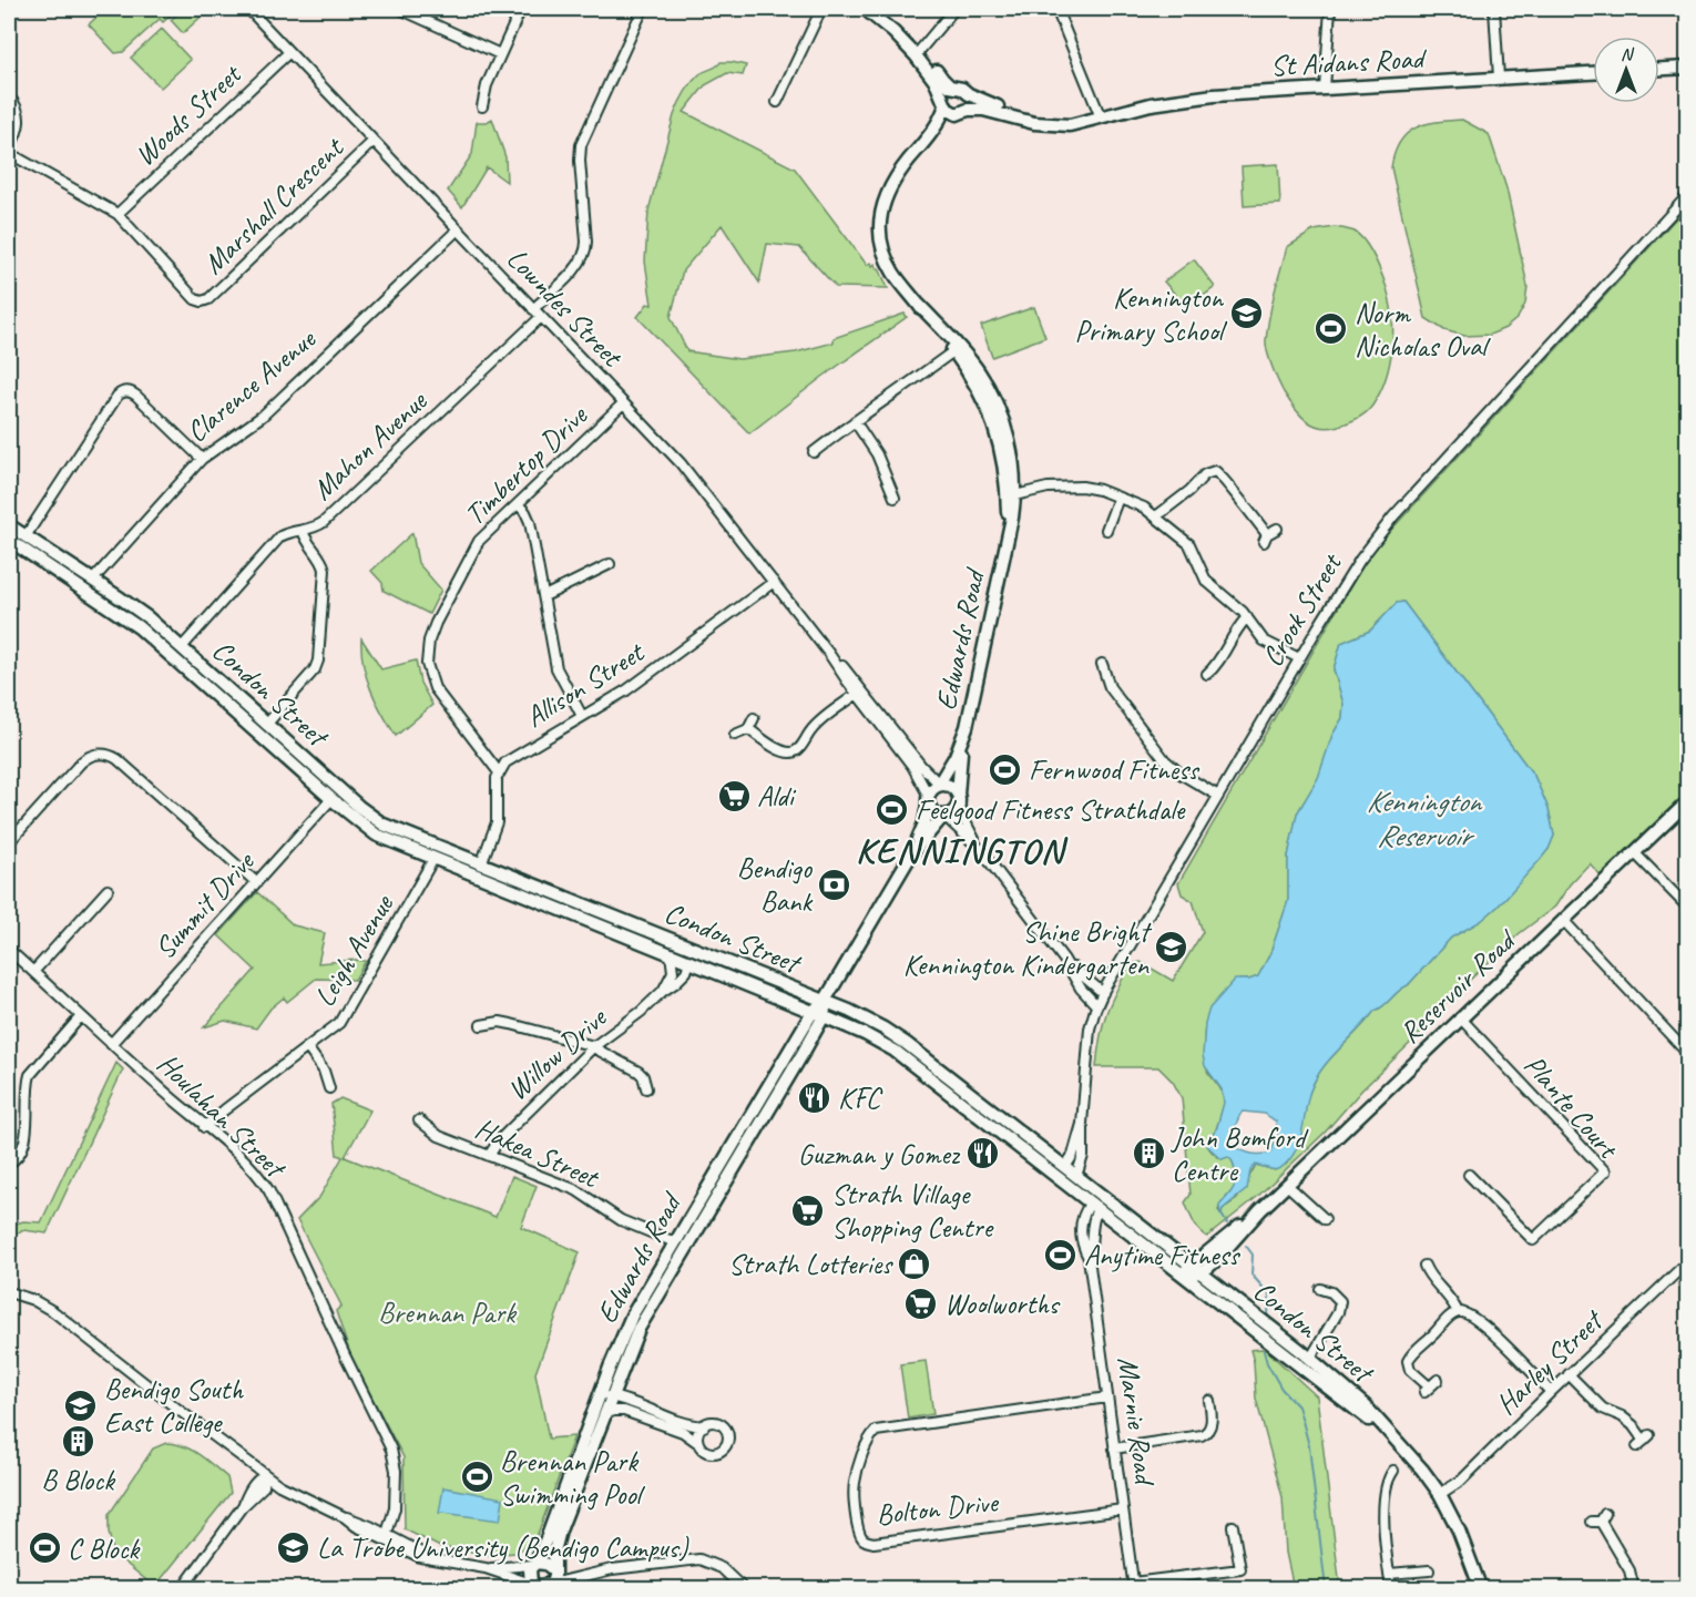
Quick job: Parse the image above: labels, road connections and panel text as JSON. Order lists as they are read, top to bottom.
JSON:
{
  "streets": {
    "main road": [
      "St Aidans Road",
      "Edwards Road",
      "Condon Street",
      "Reservoir Road"
    ],
    "street": [
      "Woods Street",
      "Marshall Crescent",
      "Lowndes Street",
      "Clarence Avenue",
      "Mahon Avenue",
      "Timbertop Drive",
      "Crook Street",
      "Allison Street",
      "Summit Drive",
      "Leigh Avenue",
      "Willow Drive",
      "Plante Court",
      "Houlahan Street",
      "Hakea Street",
      "Harley Street",
      "Marnie Road",
      "Bolton Drive"
    ]
  },
  "crossings": [
    ["St Aidans Road", "Edwards Road"],
    ["Woods Street", "Marshall Crescent"],
    ["Woods Street", "Lowndes Street"],
    ["Marshall Crescent", "Lowndes Street"],
    ["Lowndes Street", "Clarence Avenue"],
    ["Lowndes Street", "Mahon Avenue"],
    ["Lowndes Street", "Timbertop Drive"],
    ["Lowndes Street", "Edwards Road"],
    ["Lowndes Street", "Allison Street"],
    ["Clarence Avenue", "Condon Street"],
    ["Mahon Avenue", "Condon Street"],
    ["Timbertop Drive", "Allison Street"],
    ["Crook Street", "Condon Street"],
    ["Edwards Road", "Condon Street"],
    ["Edwards Road", "Hakea Street"],
    ["Condon Street", "Summit Drive"],
    ["Condon Street", "Leigh Avenue"],
    ["Condon Street", "Reservoir Road"],
    ["Condon Street", "Willow Drive"],
    ["Condon Street", "Harley Street"],
    ["Condon Street", "Marnie Road"],
    ["Summit Drive", "Houlahan Street"],
    ["Leigh Avenue", "Houlahan Street"],
    ["Reservoir Road", "Plante Court"],
    ["Willow Drive", "Hakea Street"],
    ["Marnie Road", "Bolton Drive"]
  ],
  "districts": ["KENNINGTON"],
  "water": ["Kennington Reservoir"],
  "parks": ["Brennan Park"],
  "places": {
    "school or university": [
      "Kennington Primary School",
      "Shine Bright Kennington Kindergarten",
      "Bendigo South East College",
      "La Trobe University (Bendigo Campus)"
    ],
    "sports": [
      "Norm Nicholas Oval",
      "Fernwood Fitness",
      "Feelgood Fitness Strathdale",
      "Anytime Fitness",
      "Brennan Park Swimming Pool",
      "C Block"
    ],
    "supermarket": ["Aldi", "Strath Village Shopping Centre", "Woolworths"],
    "bank": ["Bendigo Bank"],
    "restaurant": ["KFC", "Guzman y Gomez"],
    "building": ["John Bomford Centre", "B Block"],
    "shop": ["Strath Lotteries"]
  },
  "north": "top"
}
